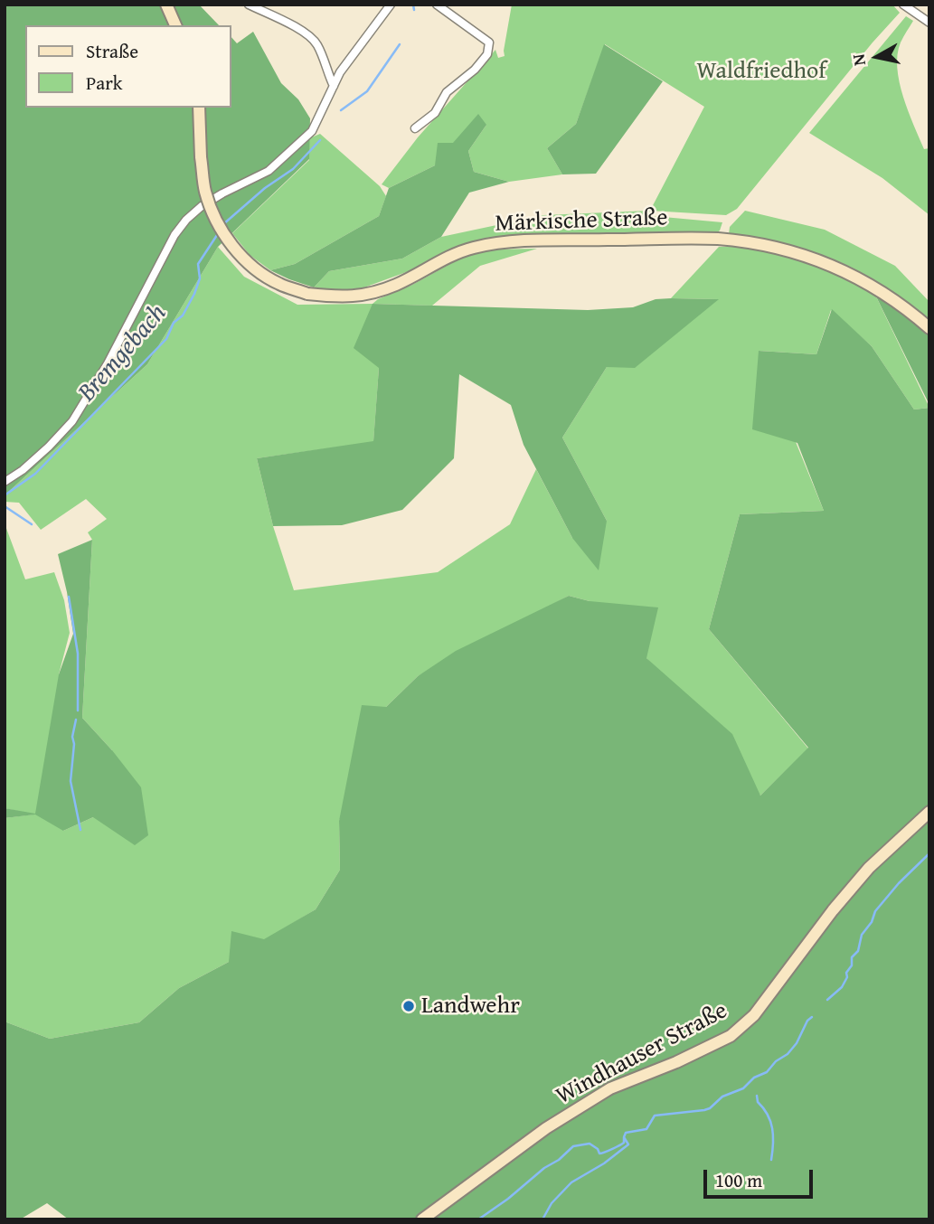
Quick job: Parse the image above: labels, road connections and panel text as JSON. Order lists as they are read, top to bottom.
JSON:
{
  "streets": {
    "main road": ["Märkische Straße", "Windhauser Straße"]
  },
  "water": ["Bremgebach"],
  "parks": ["Waldfriedhof"],
  "places": ["Landwehr"],
  "legend": ["Straße", "Park"],
  "scale_bar": "100 m",
  "north": "left"
}
